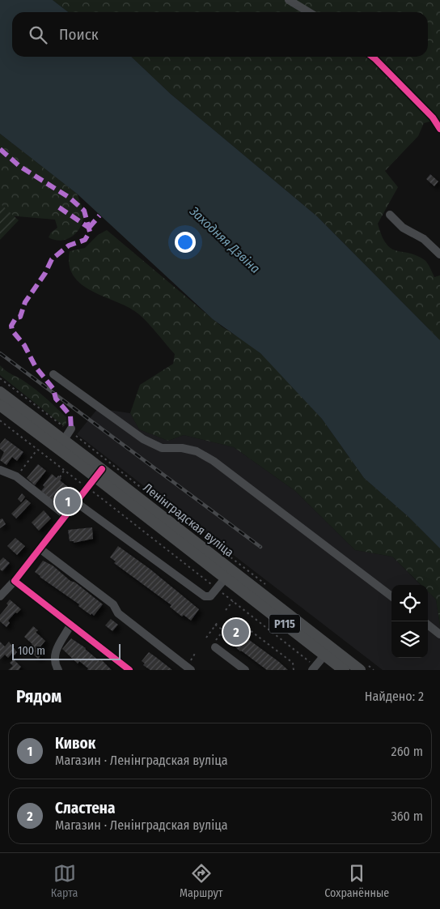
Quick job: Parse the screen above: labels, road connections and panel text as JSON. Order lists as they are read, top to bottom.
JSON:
{
  "streets": {
    "main road": ["Ленінградская вуліца", "Р115"]
  },
  "water": ["Заходняя Дзвіна"],
  "scale_bar": "100 m",
  "page": {
    "search": "Поиск",
    "pins": ["1", "2"],
    "scale": "100 m",
    "heading": ["Рядом", "Найдено: 2"],
    "list": [
      {
        "mark": "1",
        "name": "Кивок",
        "note": "Магазин · Ленінградская вуліца",
        "value": "260 m"
      },
      {
        "mark": "2",
        "name": "Сластена",
        "note": "Магазин · Ленінградская вуліца",
        "value": "360 m"
      }
    ],
    "nav": ["Карта", "Маршрут", "Сохранённые"]
  }
}
